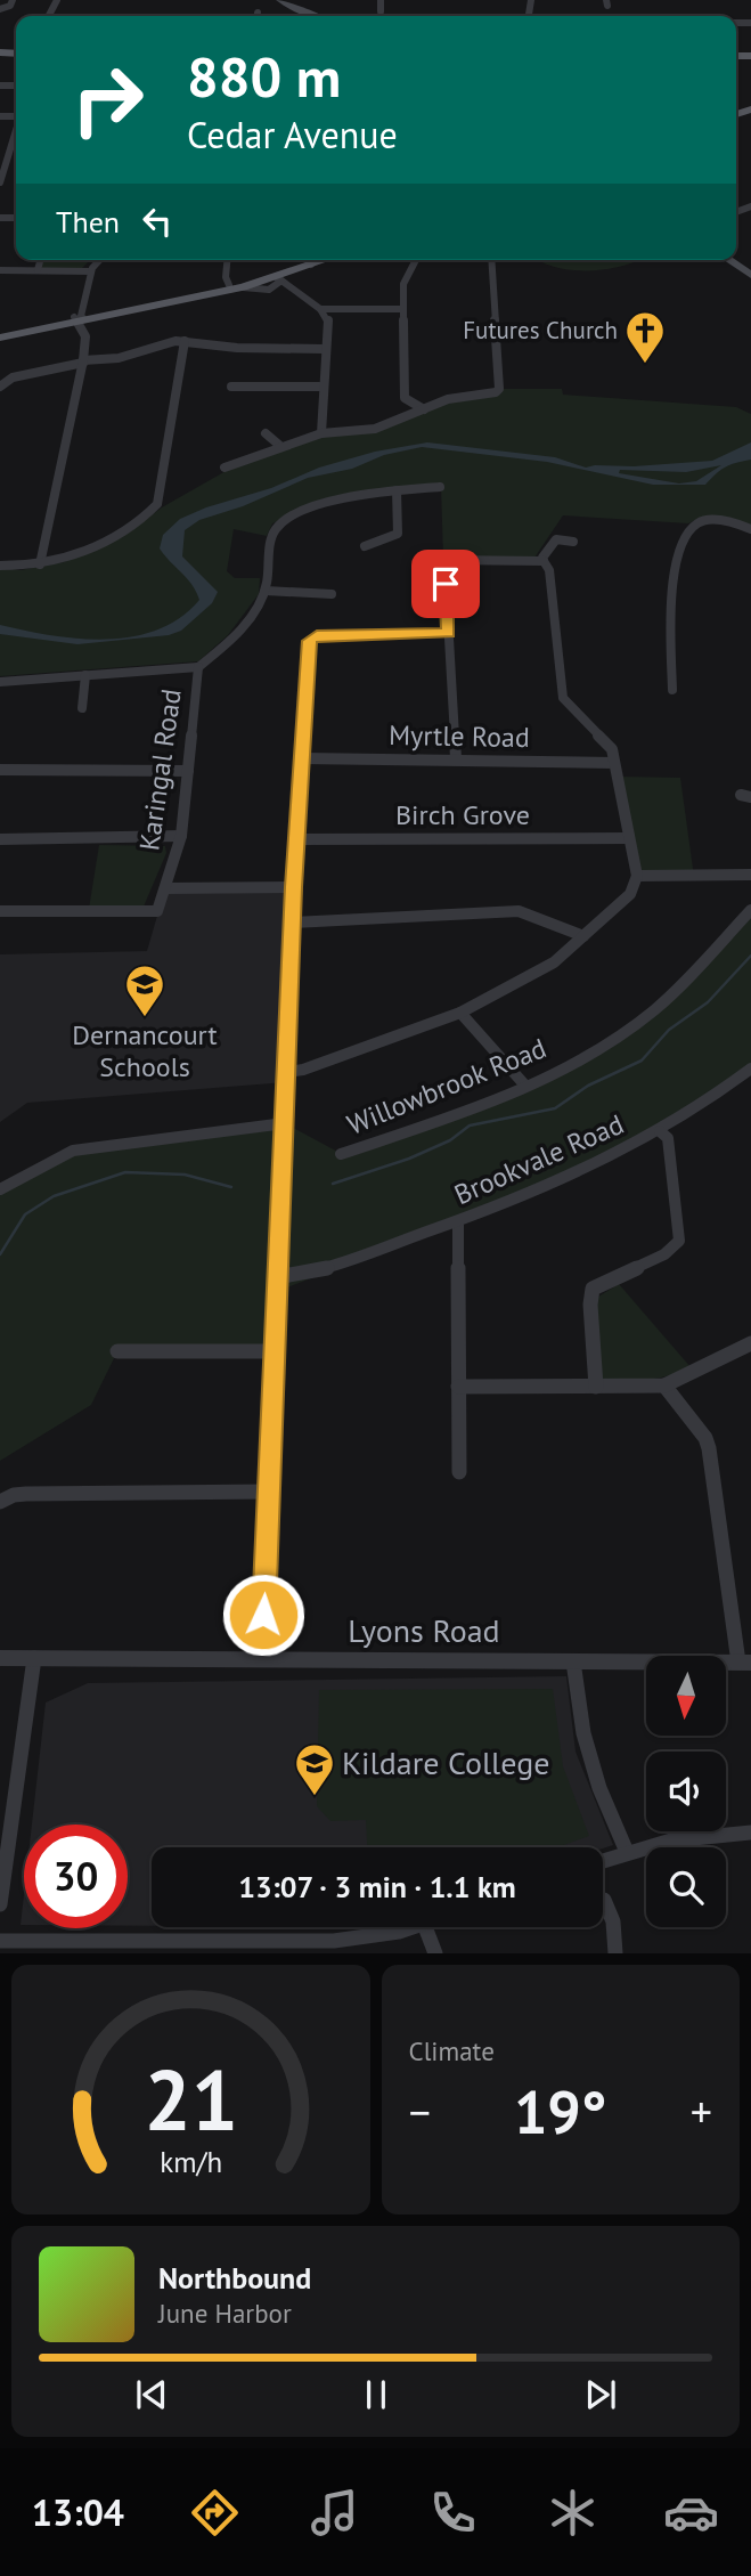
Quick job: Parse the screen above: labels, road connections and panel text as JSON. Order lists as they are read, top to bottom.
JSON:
{
  "streets": {
    "street": [
      "Myrtle Road",
      "Karingal Road",
      "Birch Grove",
      "Willowbrook Road",
      "Brookvale Road",
      "Lyons Road"
    ]
  },
  "places": {
    "church": ["Futures Church"],
    "school or university": ["Dernancourt Schools", "Kildare College"]
  },
  "north": "bottom",
  "page": {
    "turn": ["880 m", "Cedar Avenue"],
    "then": "Then",
    "limit": "30",
    "trip": "13:07 · 3 min · 1.1 km",
    "tile": "Climate",
    "heat": ["−", "19°", "+"],
    "song": ["Northbound", "June Harbor"],
    "tabs": "13:04",
    "gauge": ["21", "km/h"]
  }
}
